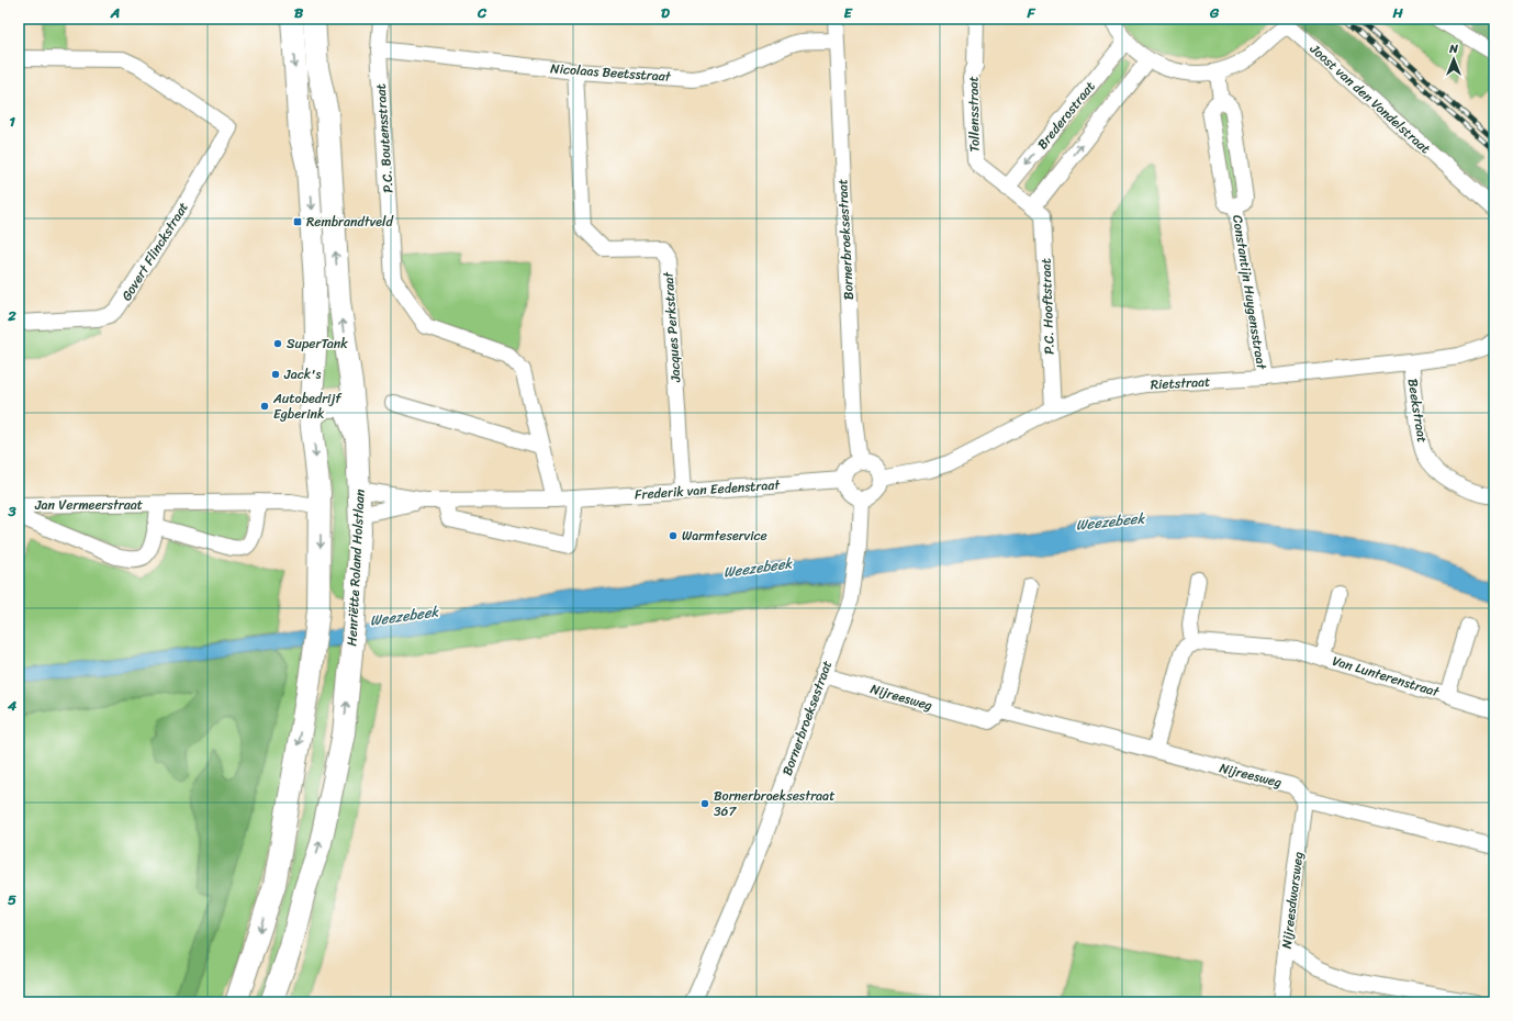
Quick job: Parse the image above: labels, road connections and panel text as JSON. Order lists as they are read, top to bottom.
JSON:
{
  "streets": {
    "main road": ["Henriëtte Roland Holstlaan"],
    "street": [
      "Nicolaas Beetsstraat",
      "Joost van den Vondelstraat",
      "Tollensstraat",
      "Brederostraat",
      "P.C. Boutensstraat",
      "Bornerbroeksestraat",
      "Govert Flinckstraat",
      "Constantijn Huygensstraat",
      "P.C. Hooftstraat",
      "Jacques Perkstraat",
      "Rietstraat",
      "Beekstraat",
      "Frederik van Eedenstraat",
      "Jan Vermeerstraat",
      "Van Lunterenstraat",
      "Nijreesweg",
      "Nijreesdwarsweg"
    ]
  },
  "crossings": [
    ["Nicolaas Beetsstraat", "P.C. Boutensstraat"],
    ["Nicolaas Beetsstraat", "Bornerbroeksestraat"],
    ["Nicolaas Beetsstraat", "Jacques Perkstraat"],
    ["Joost van den Vondelstraat", "Brederostraat"],
    ["Tollensstraat", "Brederostraat"],
    ["Tollensstraat", "P.C. Hooftstraat"],
    ["P.C. Boutensstraat", "Frederik van Eedenstraat"],
    ["Bornerbroeksestraat", "Rietstraat"],
    ["Bornerbroeksestraat", "Frederik van Eedenstraat"],
    ["Bornerbroeksestraat", "Nijreesweg"],
    ["Constantijn Huygensstraat", "Rietstraat"],
    ["P.C. Hooftstraat", "Rietstraat"],
    ["Jacques Perkstraat", "Frederik van Eedenstraat"],
    ["Rietstraat", "Beekstraat"],
    ["Rietstraat", "Frederik van Eedenstraat"],
    ["Frederik van Eedenstraat", "Henriëtte Roland Holstlaan"],
    ["Nijreesweg", "Nijreesdwarsweg"]
  ],
  "water": ["Weezebeek"],
  "places": {
    "transit": ["Rembrandtveld"],
    "other": [
      "SuperTank",
      "Jack's",
      "Autobedrijf Egberink",
      "Warmteservice",
      "Bornerbroeksestraat 367"
    ]
  },
  "north": "top",
  "grid": {
    "columns": [
      "A",
      "B",
      "C",
      "D",
      "E",
      "F",
      "G",
      "H"
    ],
    "rows": [
      "1",
      "2",
      "3",
      "4",
      "5"
    ]
  }
}
